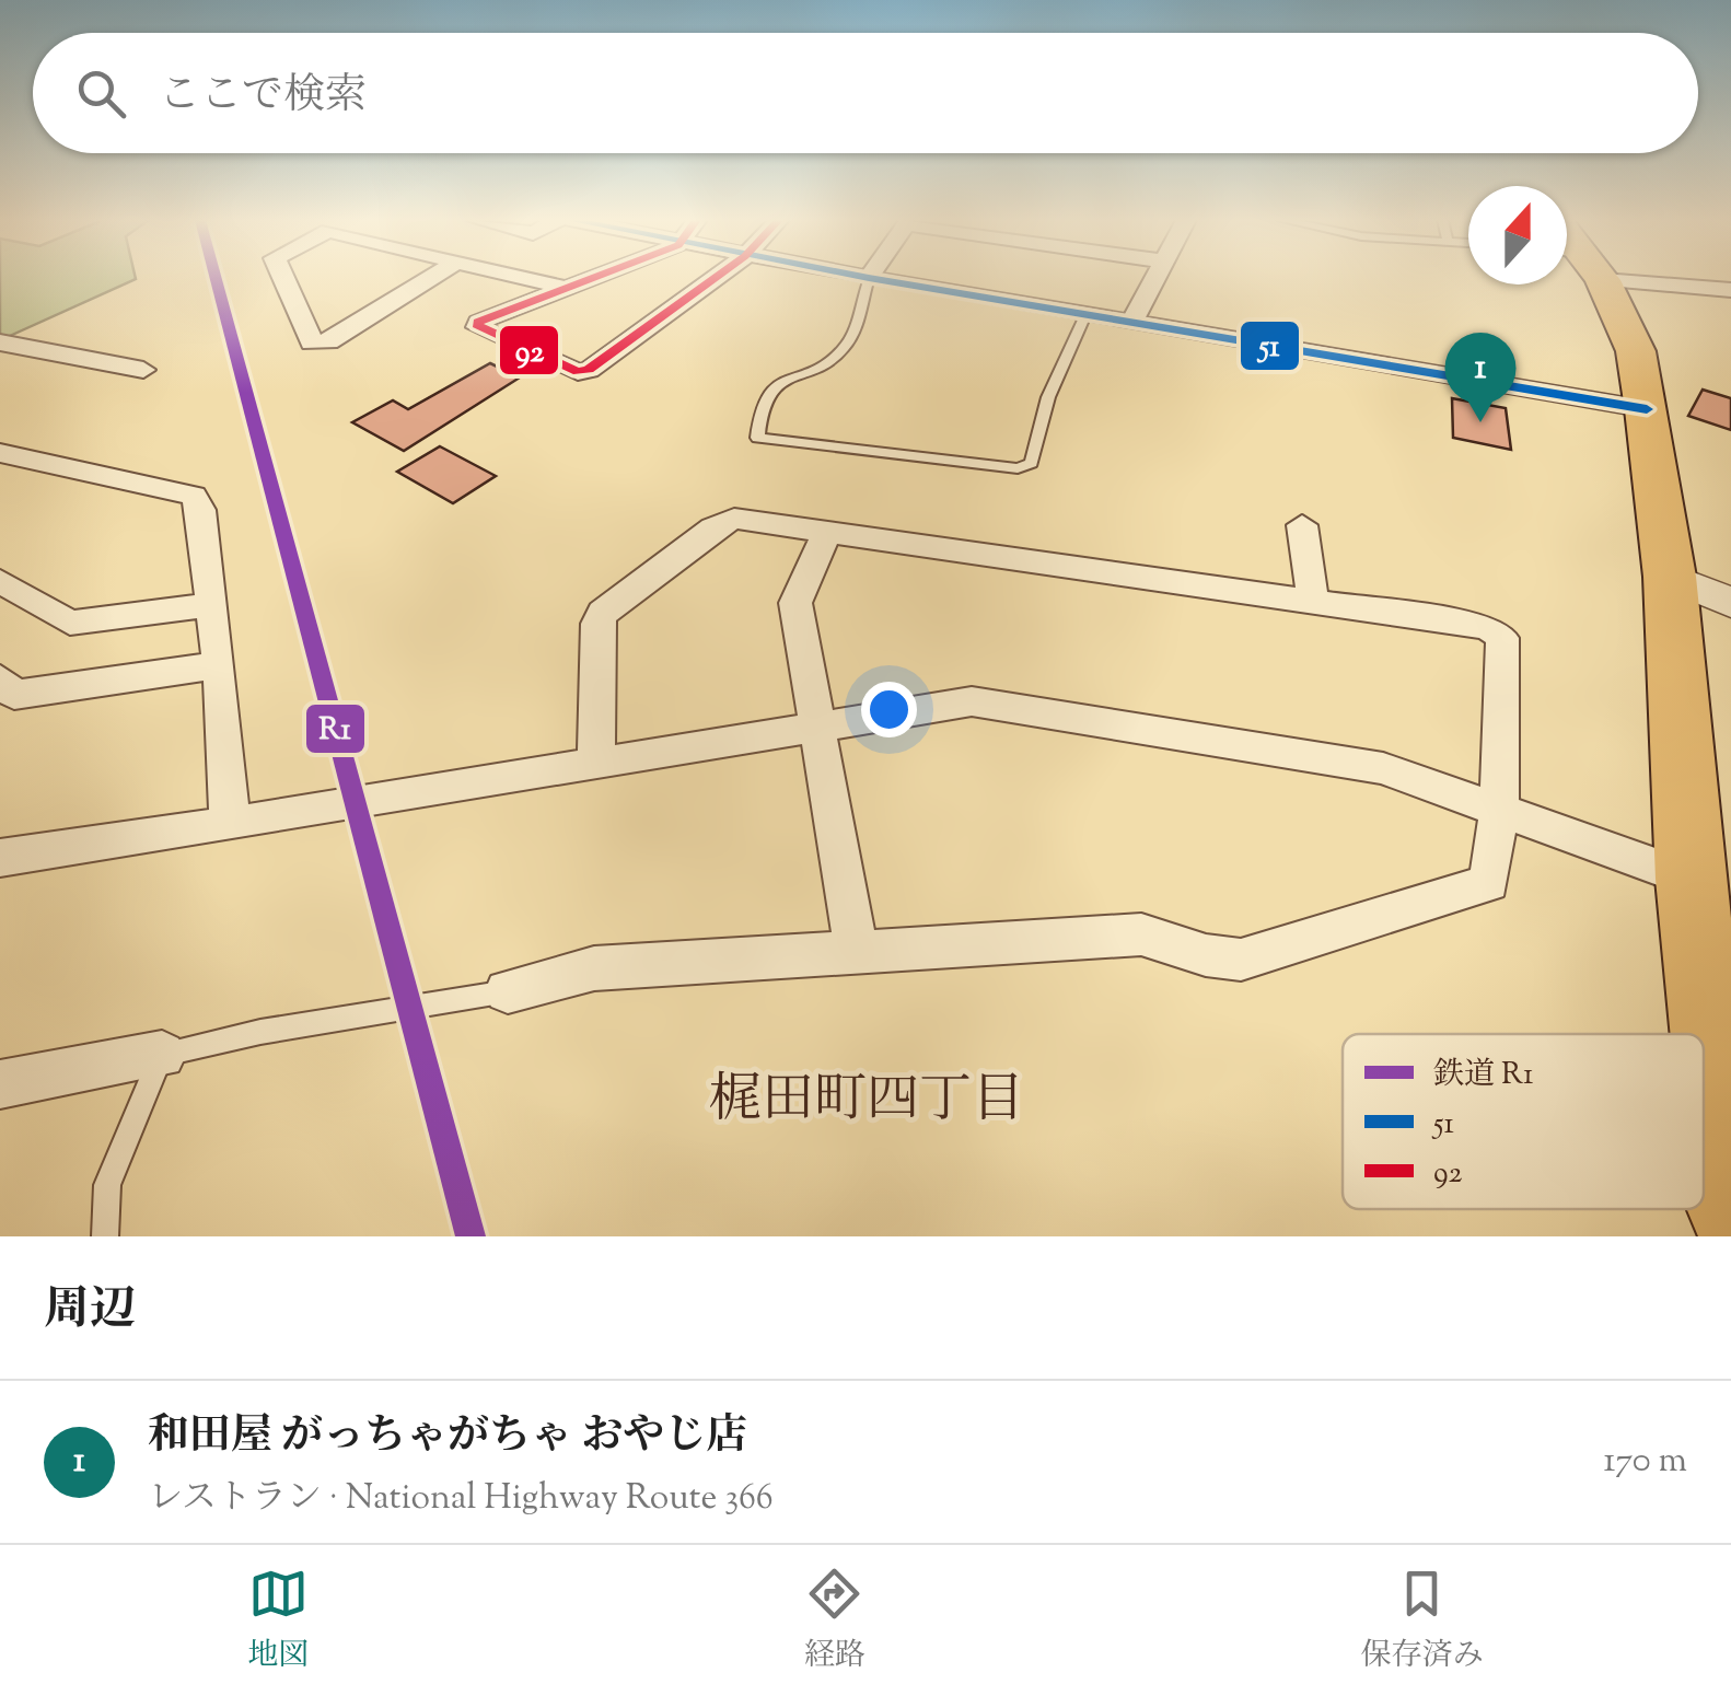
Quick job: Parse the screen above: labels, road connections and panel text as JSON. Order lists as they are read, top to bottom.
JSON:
{
  "districts": ["梶田町四丁目"],
  "lines": ["rail line R1", "transit line 51", "transit line 92"],
  "legend": ["鉄道 R1", "51", "92"],
  "north": "top",
  "page": {
    "search": "ここで検索",
    "pins": "1",
    "heading": "周辺",
    "list": [
      {
        "mark": "1",
        "name": "和田屋 がっちゃがちゃ おやじ店",
        "note": "レストラン · National Highway Route 366",
        "value": "170 m"
      }
    ],
    "nav": ["地図", "経路", "保存済み"]
  }
}
